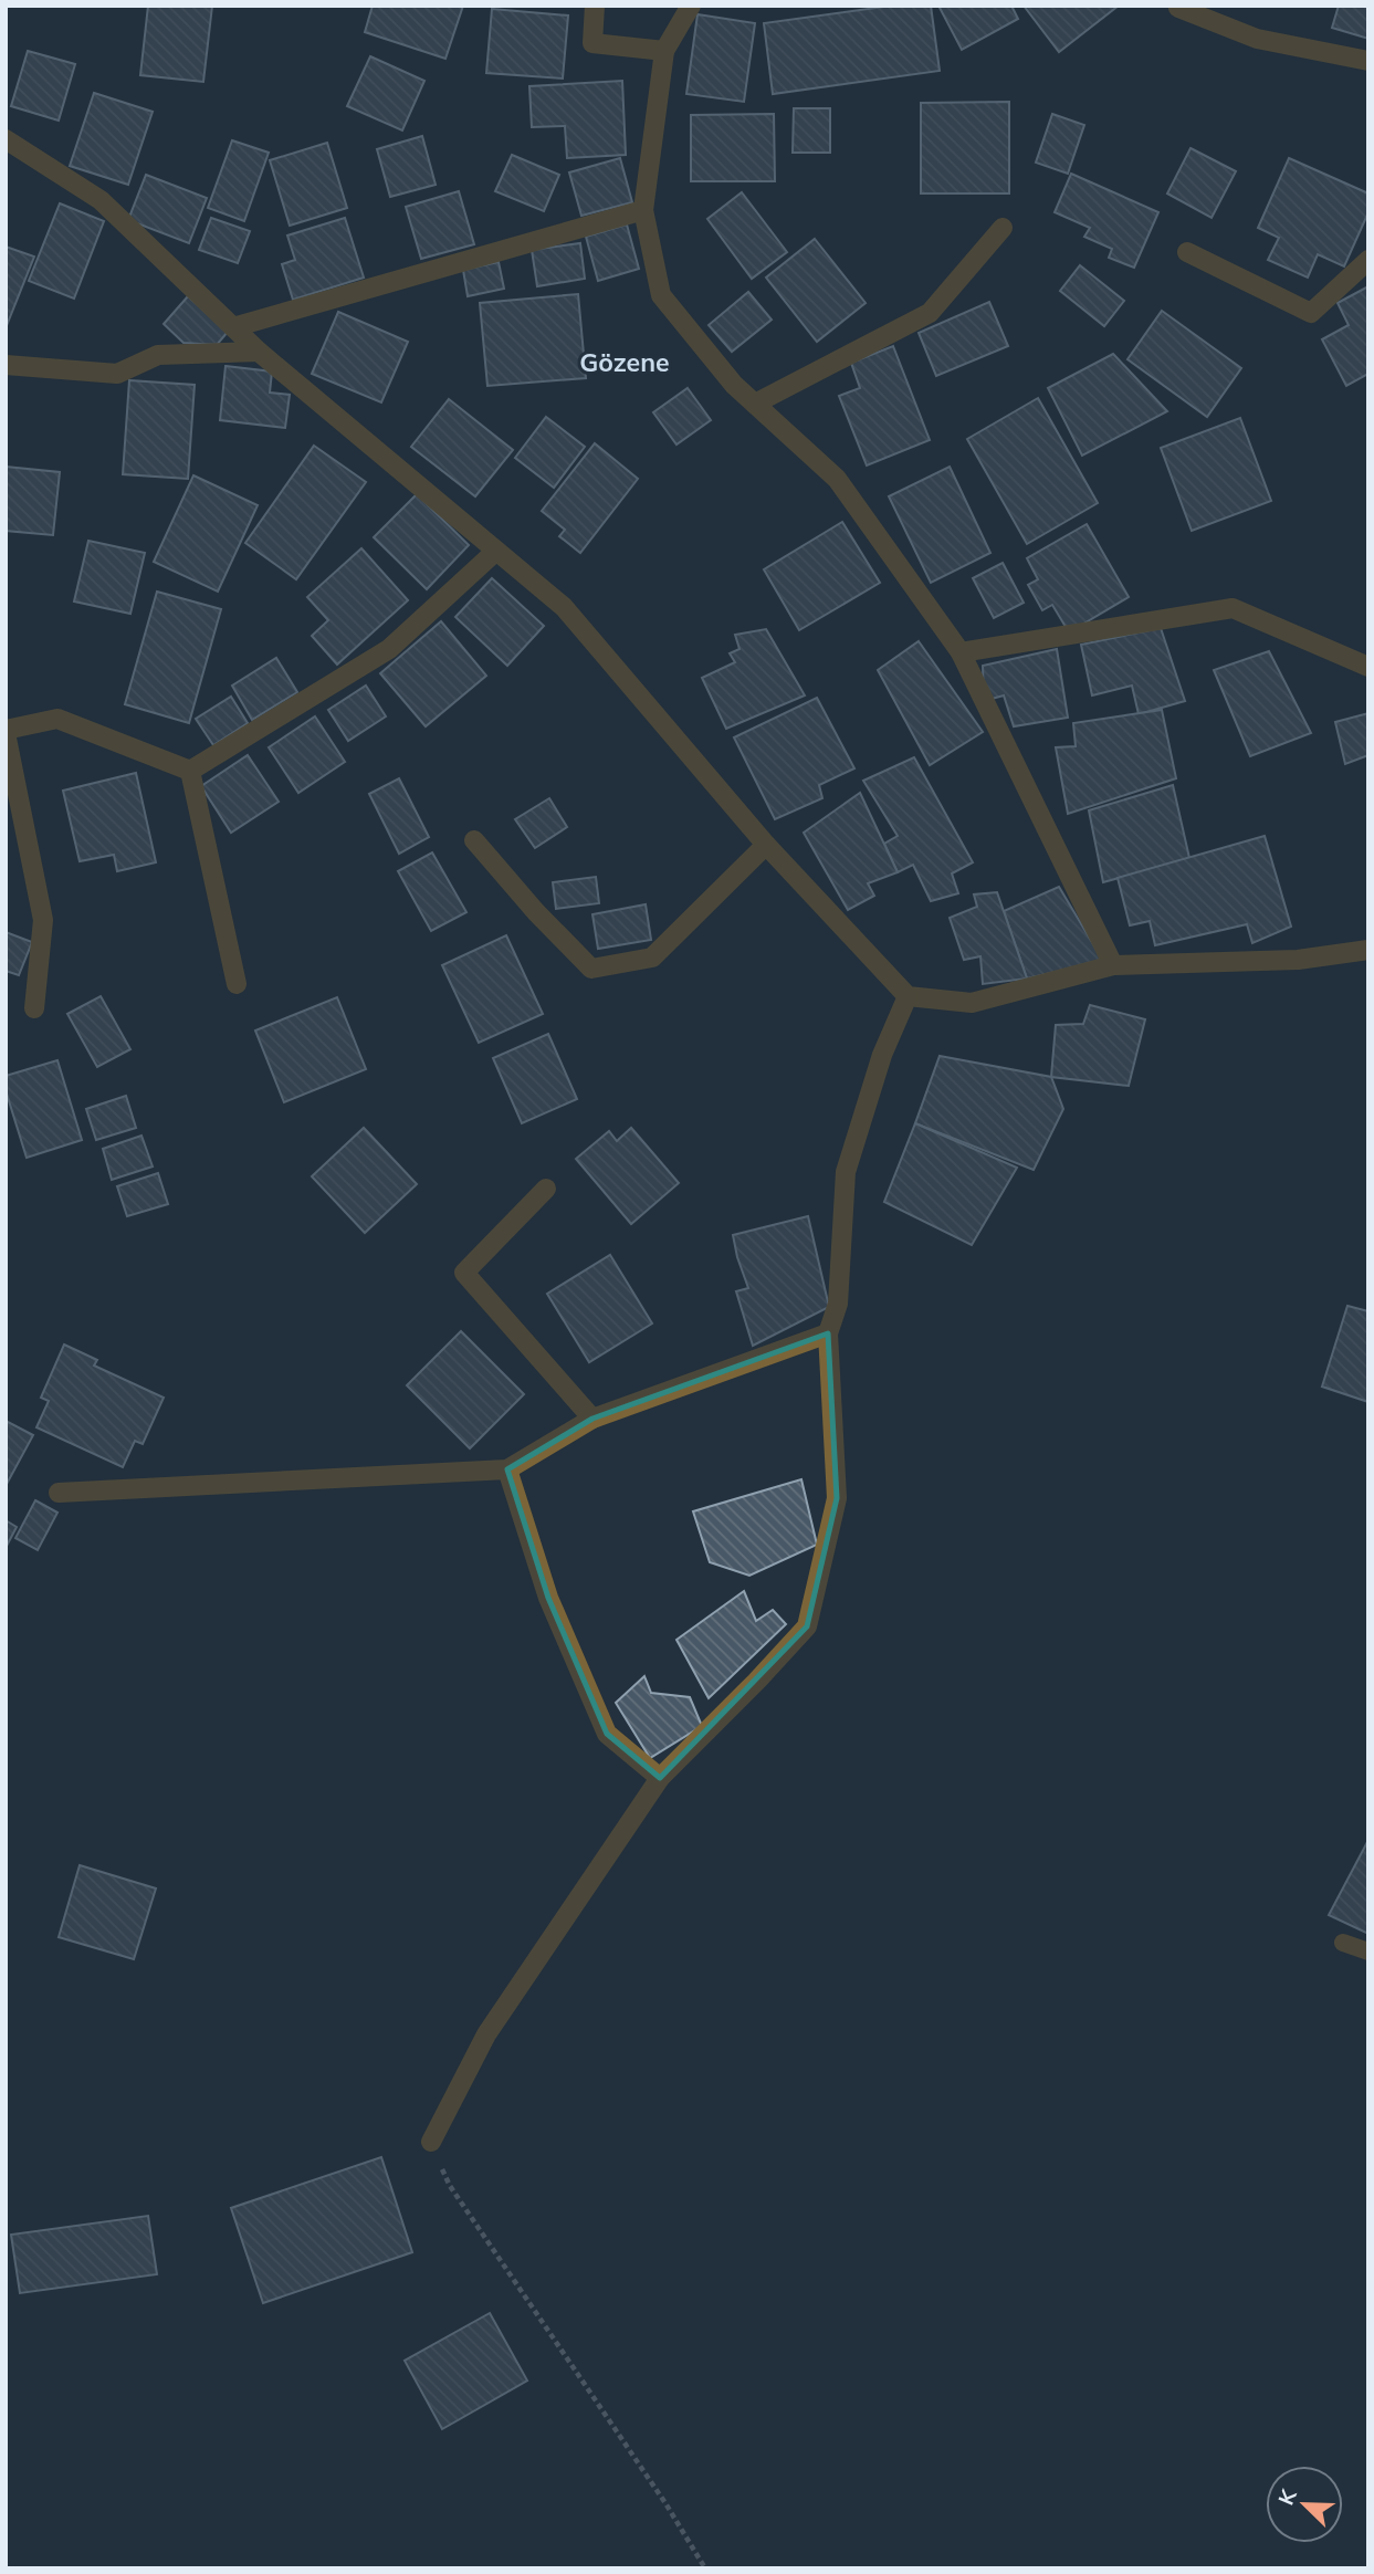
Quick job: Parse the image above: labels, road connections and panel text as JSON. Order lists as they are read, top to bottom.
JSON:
{
  "districts": ["Gözene"],
  "north": "top left"
}
